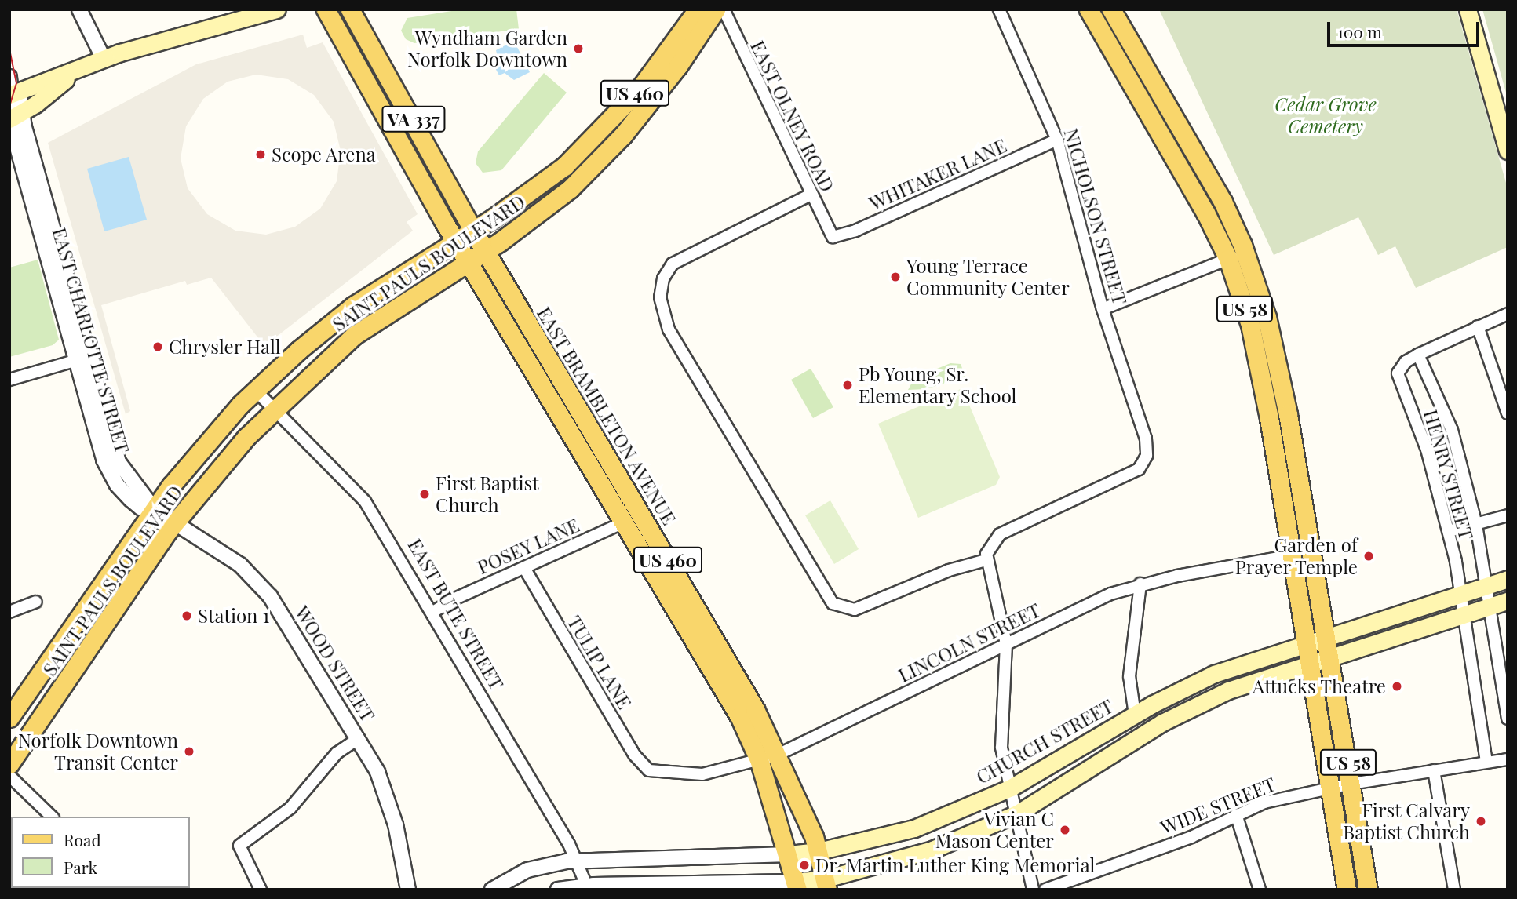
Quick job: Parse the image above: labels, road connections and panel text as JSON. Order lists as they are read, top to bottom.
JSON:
{
  "streets": {
    "main road": [
      "US 460",
      "VA 337",
      "SAINT PAULS BOULEVARD",
      "US 58",
      "EAST BRAMBLETON AVENUE",
      "CHURCH STREET"
    ],
    "street": [
      "EAST OLNEY ROAD",
      "WHITAKER LANE",
      "NICHOLSON STREET",
      "EAST CHARLOTTE STREET",
      "HENRY STREET",
      "POSEY LANE",
      "EAST BUTE STREET",
      "LINCOLN STREET",
      "TULIP LANE",
      "WOOD STREET",
      "WIDE STREET"
    ]
  },
  "crossings": [
    ["EAST OLNEY ROAD", "WHITAKER LANE"],
    ["VA 337", "SAINT PAULS BOULEVARD"],
    ["VA 337", "EAST BRAMBLETON AVENUE"],
    ["WHITAKER LANE", "NICHOLSON STREET"],
    ["SAINT PAULS BOULEVARD", "EAST CHARLOTTE STREET"],
    ["SAINT PAULS BOULEVARD", "EAST BRAMBLETON AVENUE"],
    ["SAINT PAULS BOULEVARD", "EAST BUTE STREET"],
    ["SAINT PAULS BOULEVARD", "WOOD STREET"],
    ["US 58", "LINCOLN STREET"],
    ["US 58", "CHURCH STREET"],
    ["US 58", "WIDE STREET"],
    ["EAST CHARLOTTE STREET", "WOOD STREET"],
    ["EAST BRAMBLETON AVENUE", "POSEY LANE"],
    ["EAST BRAMBLETON AVENUE", "LINCOLN STREET"],
    ["EAST BRAMBLETON AVENUE", "CHURCH STREET"],
    ["HENRY STREET", "CHURCH STREET"],
    ["HENRY STREET", "WIDE STREET"],
    ["POSEY LANE", "EAST BUTE STREET"],
    ["POSEY LANE", "TULIP LANE"],
    ["EAST BUTE STREET", "CHURCH STREET"],
    ["LINCOLN STREET", "TULIP LANE"]
  ],
  "parks": ["Cedar Grove Cemetery"],
  "places": [
    "Wyndham Garden Norfolk Downtown",
    "Scope Arena",
    "Young Terrace Community Center",
    "Chrysler Hall",
    "Pb Young, Sr. Elementary School",
    "First Baptist Church",
    "Garden of Prayer Temple",
    "Station 1",
    "Attucks Theatre",
    "Norfolk Downtown Transit Center",
    "First Calvary Baptist Church",
    "Vivian C Mason Center",
    "Dr. Martin Luther King Memorial"
  ],
  "legend": ["Road", "Park"],
  "scale_bar": "100 m"
}
